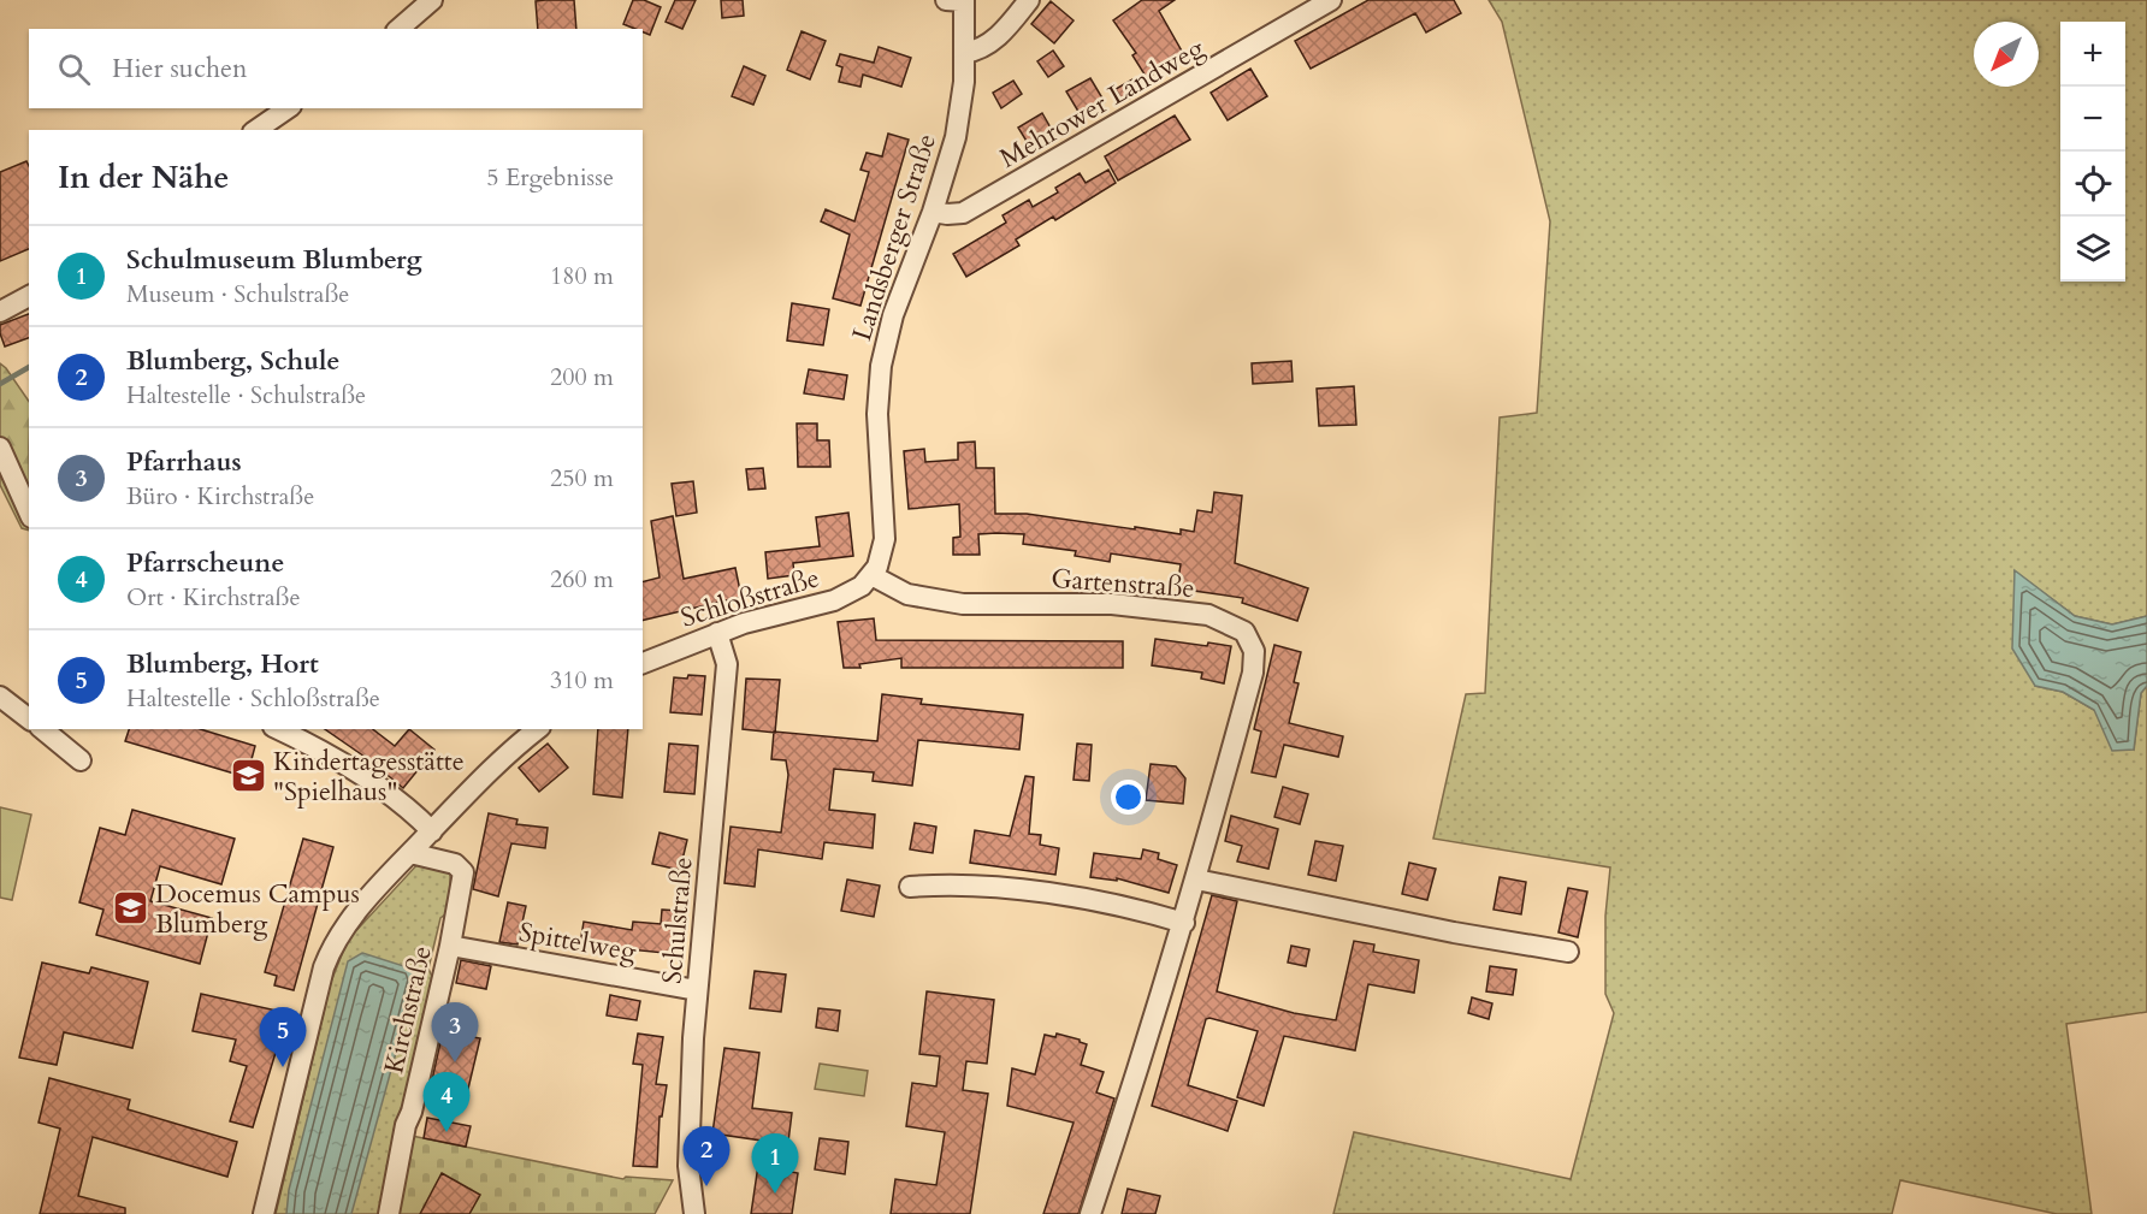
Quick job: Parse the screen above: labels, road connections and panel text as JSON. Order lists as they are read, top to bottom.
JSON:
{
  "streets": {
    "street": [
      "Mehrower Landweg",
      "Landsberger Straße",
      "Gartenstraße",
      "Schloßstraße",
      "Schulstraße",
      "Spittelweg",
      "Kirchstraße"
    ]
  },
  "crossings": [
    ["Mehrower Landweg", "Landsberger Straße"],
    ["Landsberger Straße", "Gartenstraße"],
    ["Landsberger Straße", "Schloßstraße"],
    ["Gartenstraße", "Schloßstraße"],
    ["Schloßstraße", "Schulstraße"],
    ["Schulstraße", "Spittelweg"],
    ["Spittelweg", "Kirchstraße"]
  ],
  "places": {
    "school or university": ["Kindertagesstätte \"Spielhaus\"", "Docemus Campus Blumberg"]
  },
  "north": "bottom left",
  "page": {
    "map_buttons": ["+", "−"],
    "search": "Hier suchen",
    "heading": ["In der Nähe", "5 Ergebnisse"],
    "list": [
      {
        "mark": "1",
        "name": "Schulmuseum Blumberg",
        "note": "Museum · Schulstraße",
        "value": "180 m"
      },
      {
        "mark": "2",
        "name": "Blumberg, Schule",
        "note": "Haltestelle · Schulstraße",
        "value": "200 m"
      },
      {
        "mark": "3",
        "name": "Pfarrhaus",
        "note": "Büro · Kirchstraße",
        "value": "250 m"
      },
      {
        "mark": "4",
        "name": "Pfarrscheune",
        "note": "Ort · Kirchstraße",
        "value": "260 m"
      },
      {
        "mark": "5",
        "name": "Blumberg, Hort",
        "note": "Haltestelle · Schloßstraße",
        "value": "310 m"
      }
    ],
    "pins": [
      "3",
      "5",
      "4",
      "2",
      "1"
    ]
  }
}
